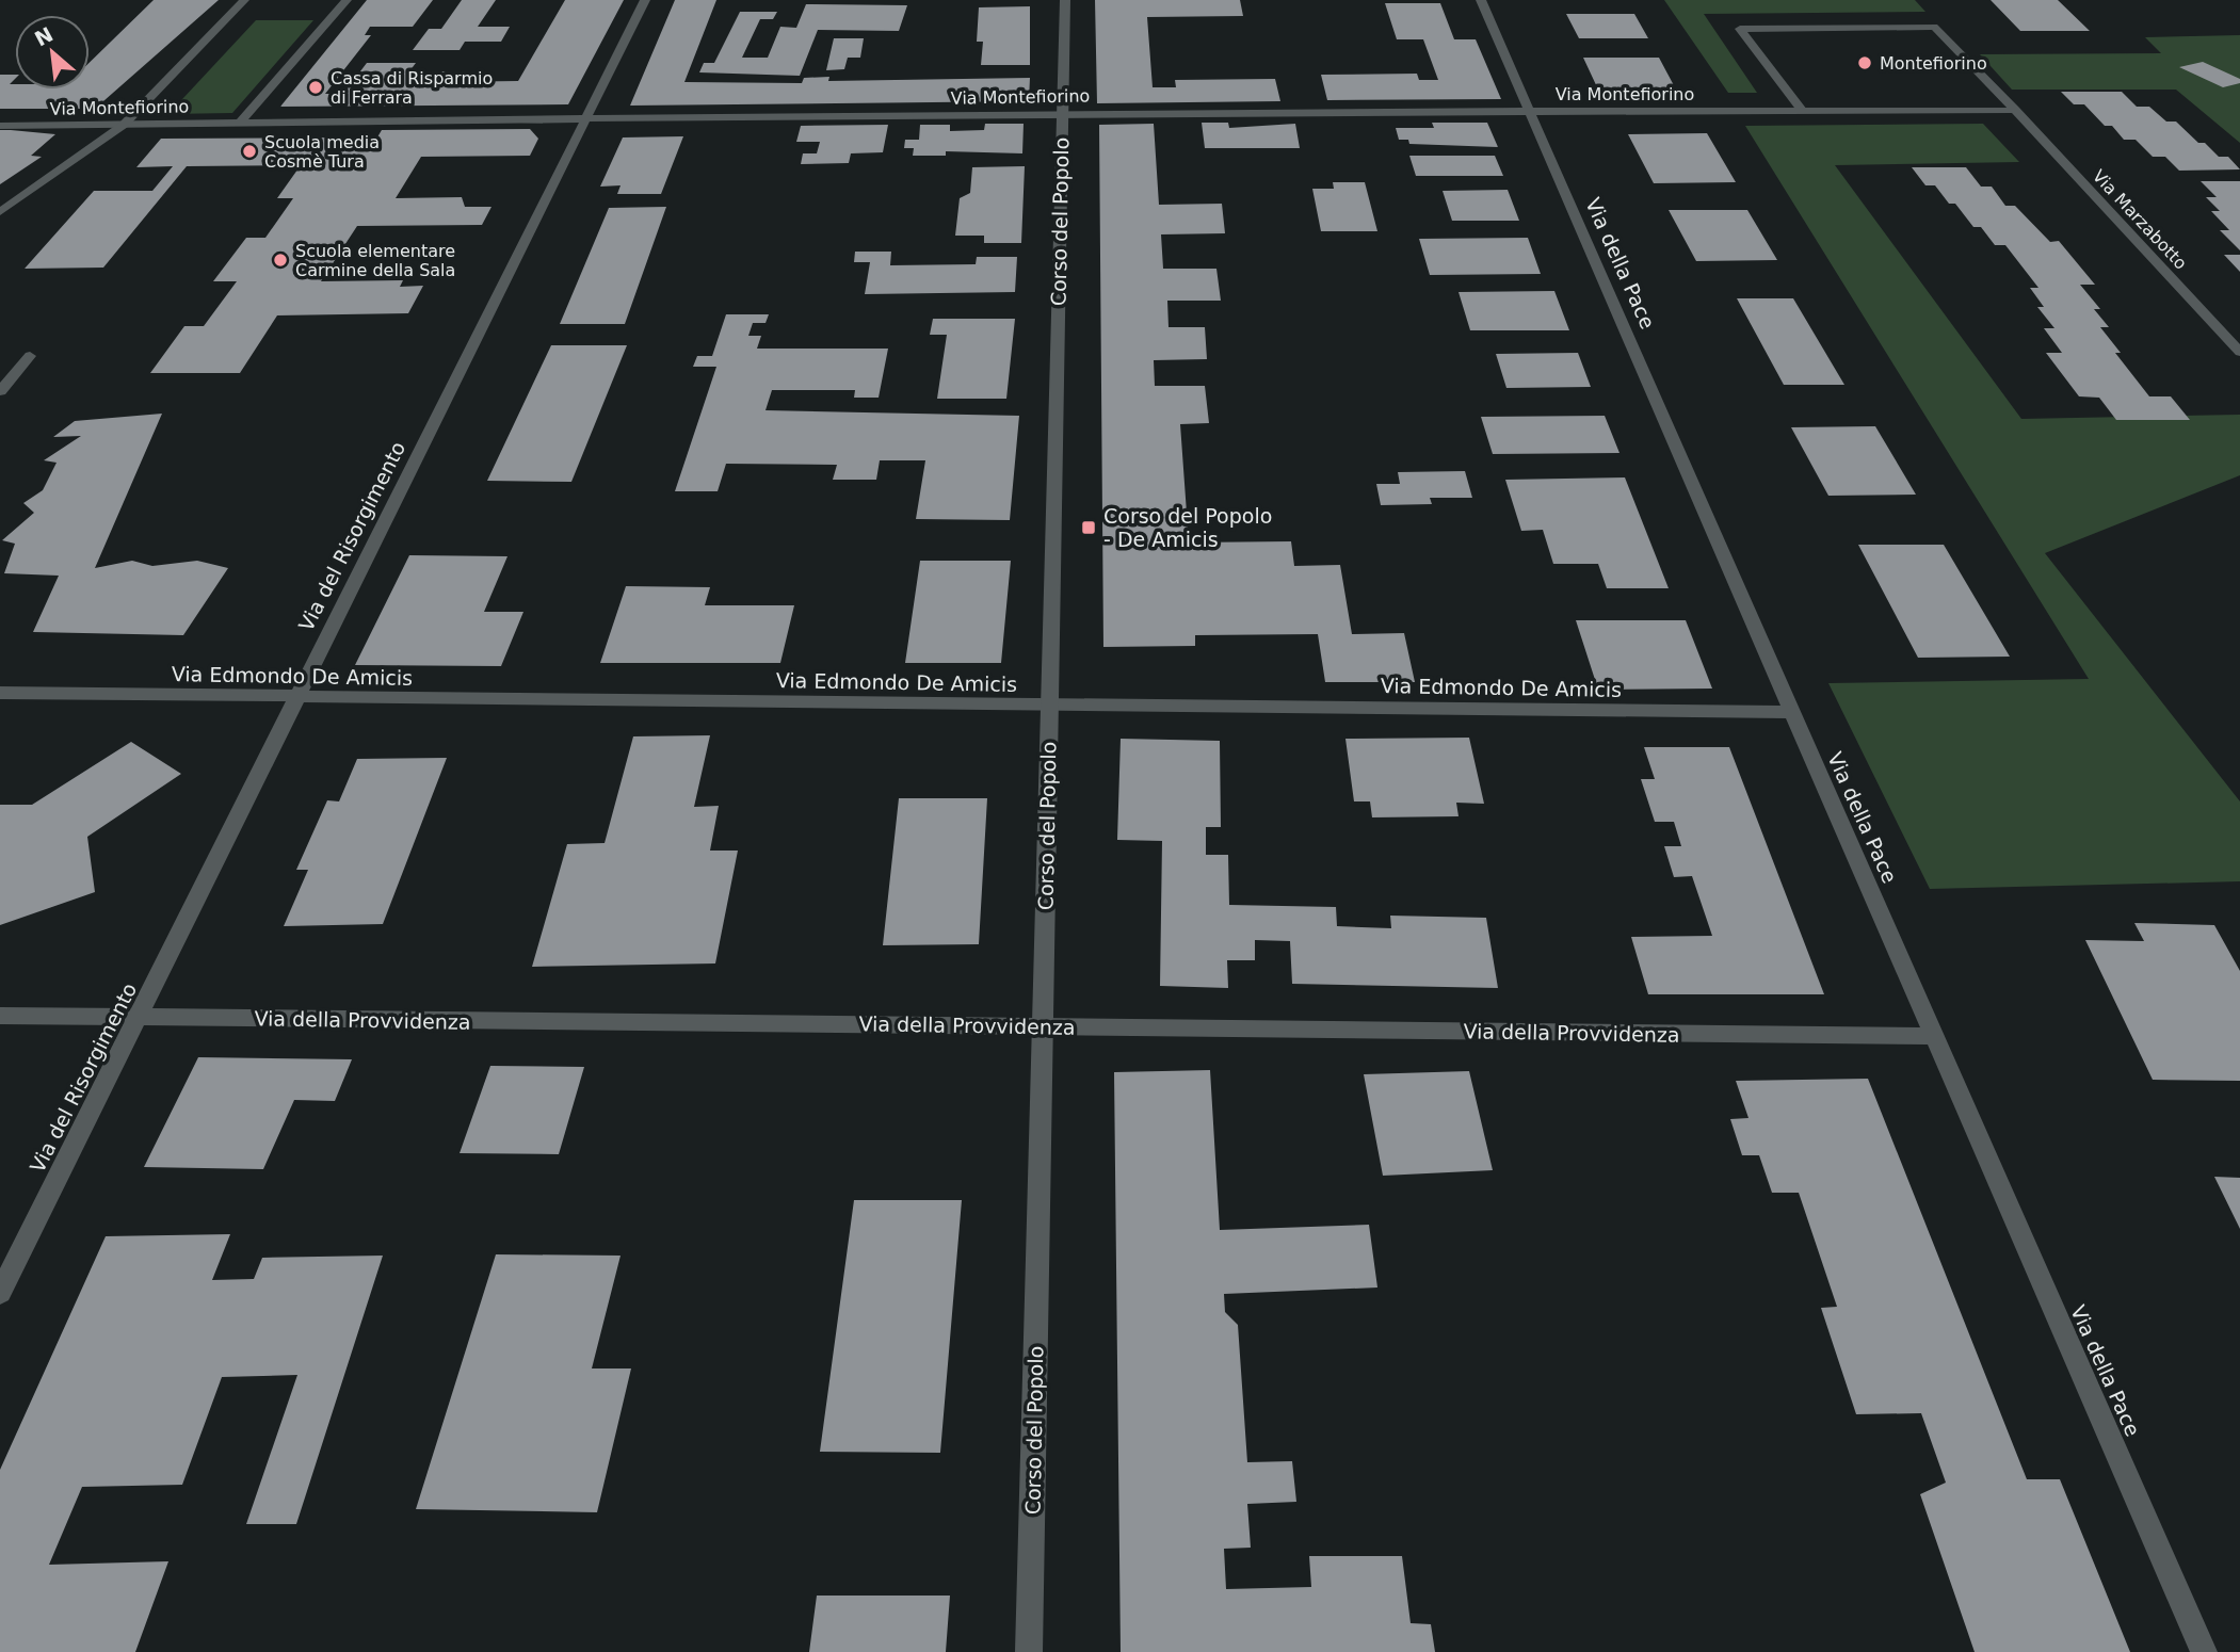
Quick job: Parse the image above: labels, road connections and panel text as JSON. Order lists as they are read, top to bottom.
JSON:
{
  "streets": {
    "street": [
      "Via Montefiorino",
      "Via Marzabotto",
      "Corso del Popolo",
      "Via della Pace",
      "Via del Risorgimento",
      "Via Edmondo De Amicis",
      "Via della Provvidenza"
    ]
  },
  "crossings": [
    ["Via Montefiorino", "Via Marzabotto"],
    ["Via Montefiorino", "Corso del Popolo"],
    ["Via Montefiorino", "Via della Pace"],
    ["Via Montefiorino", "Via del Risorgimento"],
    ["Corso del Popolo", "Via Edmondo De Amicis"],
    ["Corso del Popolo", "Via della Provvidenza"],
    ["Via della Pace", "Via Edmondo De Amicis"],
    ["Via della Pace", "Via della Provvidenza"],
    ["Via del Risorgimento", "Via Edmondo De Amicis"],
    ["Via del Risorgimento", "Via della Provvidenza"]
  ],
  "places": {
    "other": [
      "Montefiorino",
      "Cassa di Risparmio di Ferrara",
      "Scuola media Cosmè Tura",
      "Scuola elementare Carmine della Sala"
    ],
    "transit": ["Corso del Popolo - De Amicis"]
  },
  "north": "top left"
}
